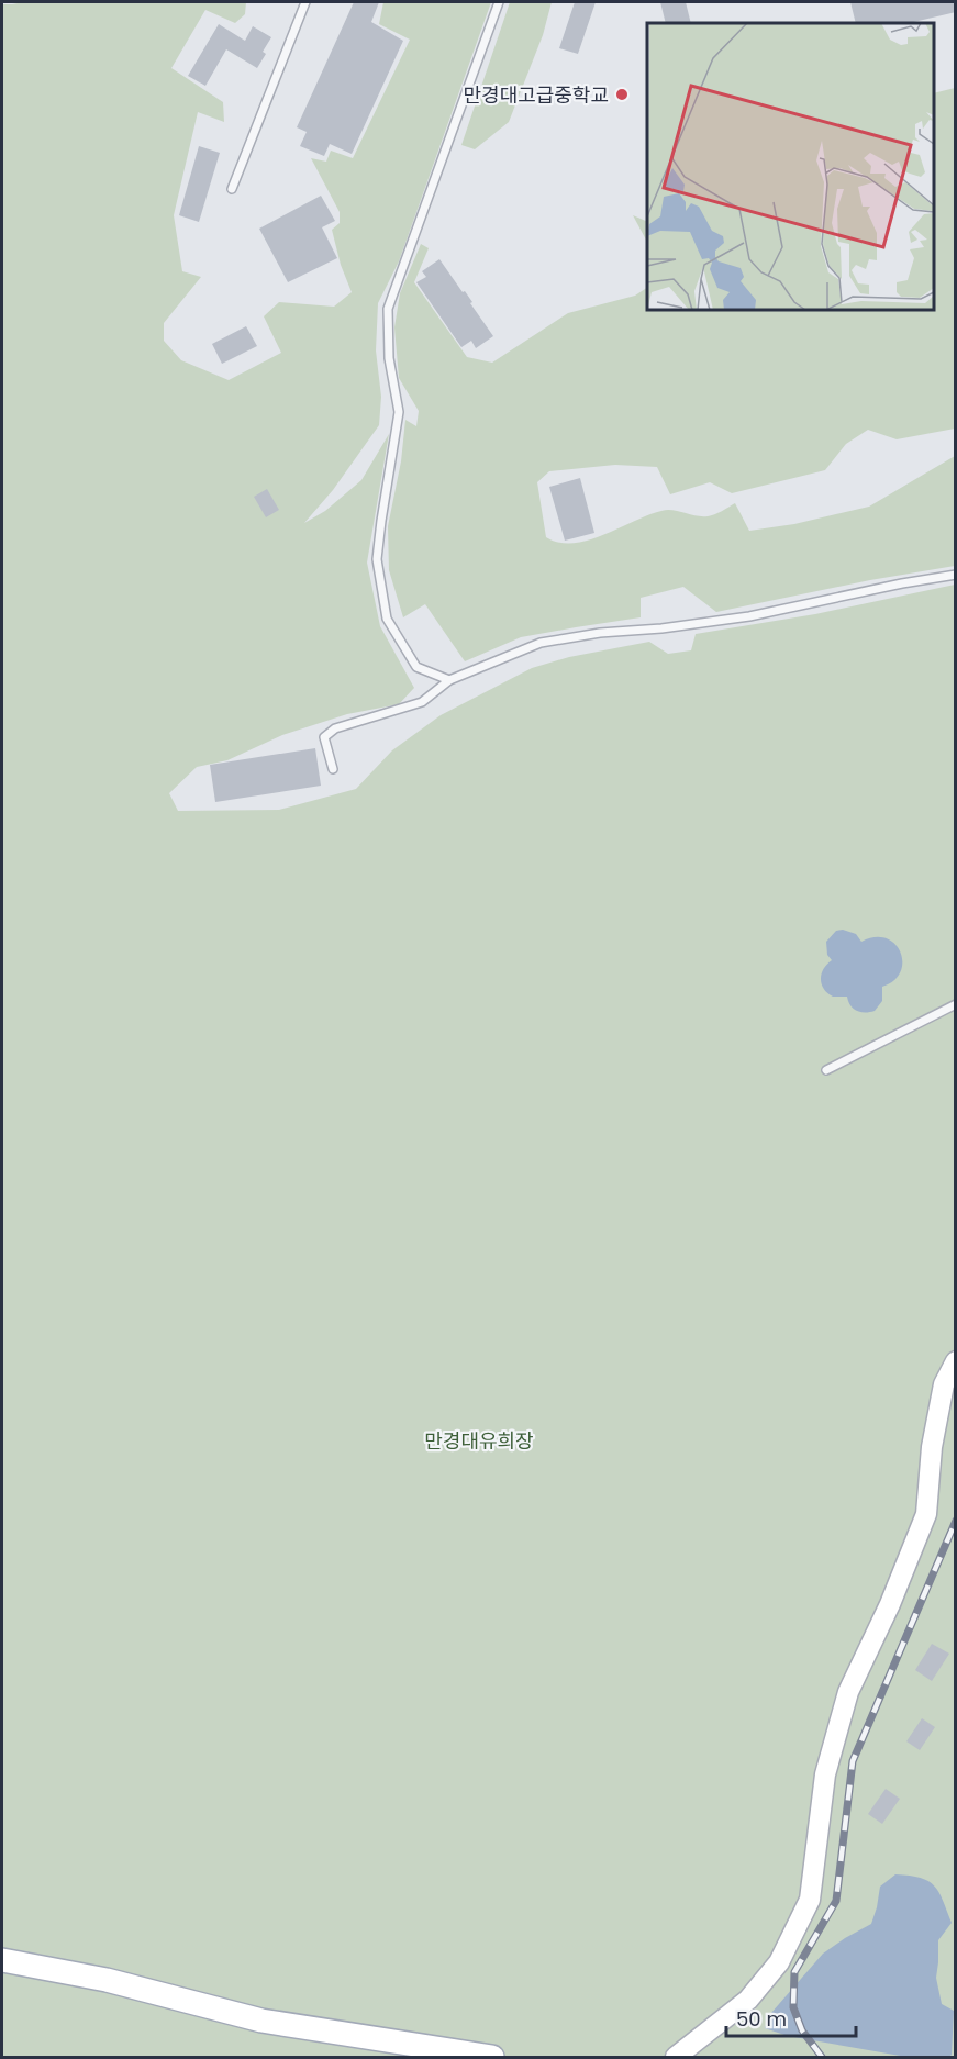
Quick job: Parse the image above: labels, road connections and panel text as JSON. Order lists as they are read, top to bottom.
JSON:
{
  "parks": ["만경대유희장"],
  "places": ["만경대고급중학교"],
  "scale_bar": "50 m"
}
